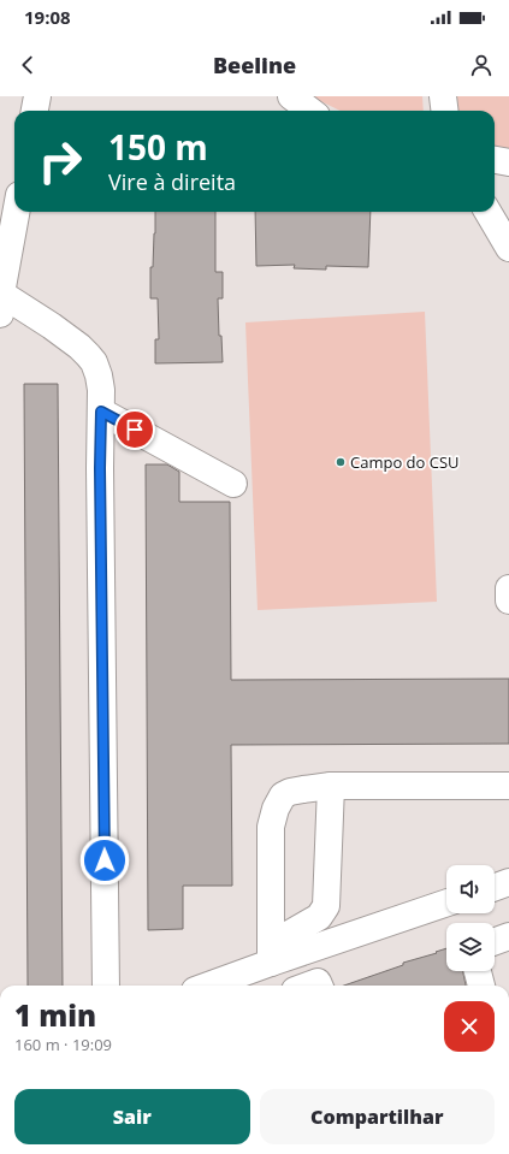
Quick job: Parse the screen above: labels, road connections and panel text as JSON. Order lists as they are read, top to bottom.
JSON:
{
  "places": ["Campo do CSU"],
  "page": {
    "status": "19:08",
    "header": "Beeline",
    "turn": ["150 m", "Vire à direita"],
    "heading": ["1 min", "160 m · 19:09"],
    "buttons": ["Sair", "Compartilhar"]
  }
}
